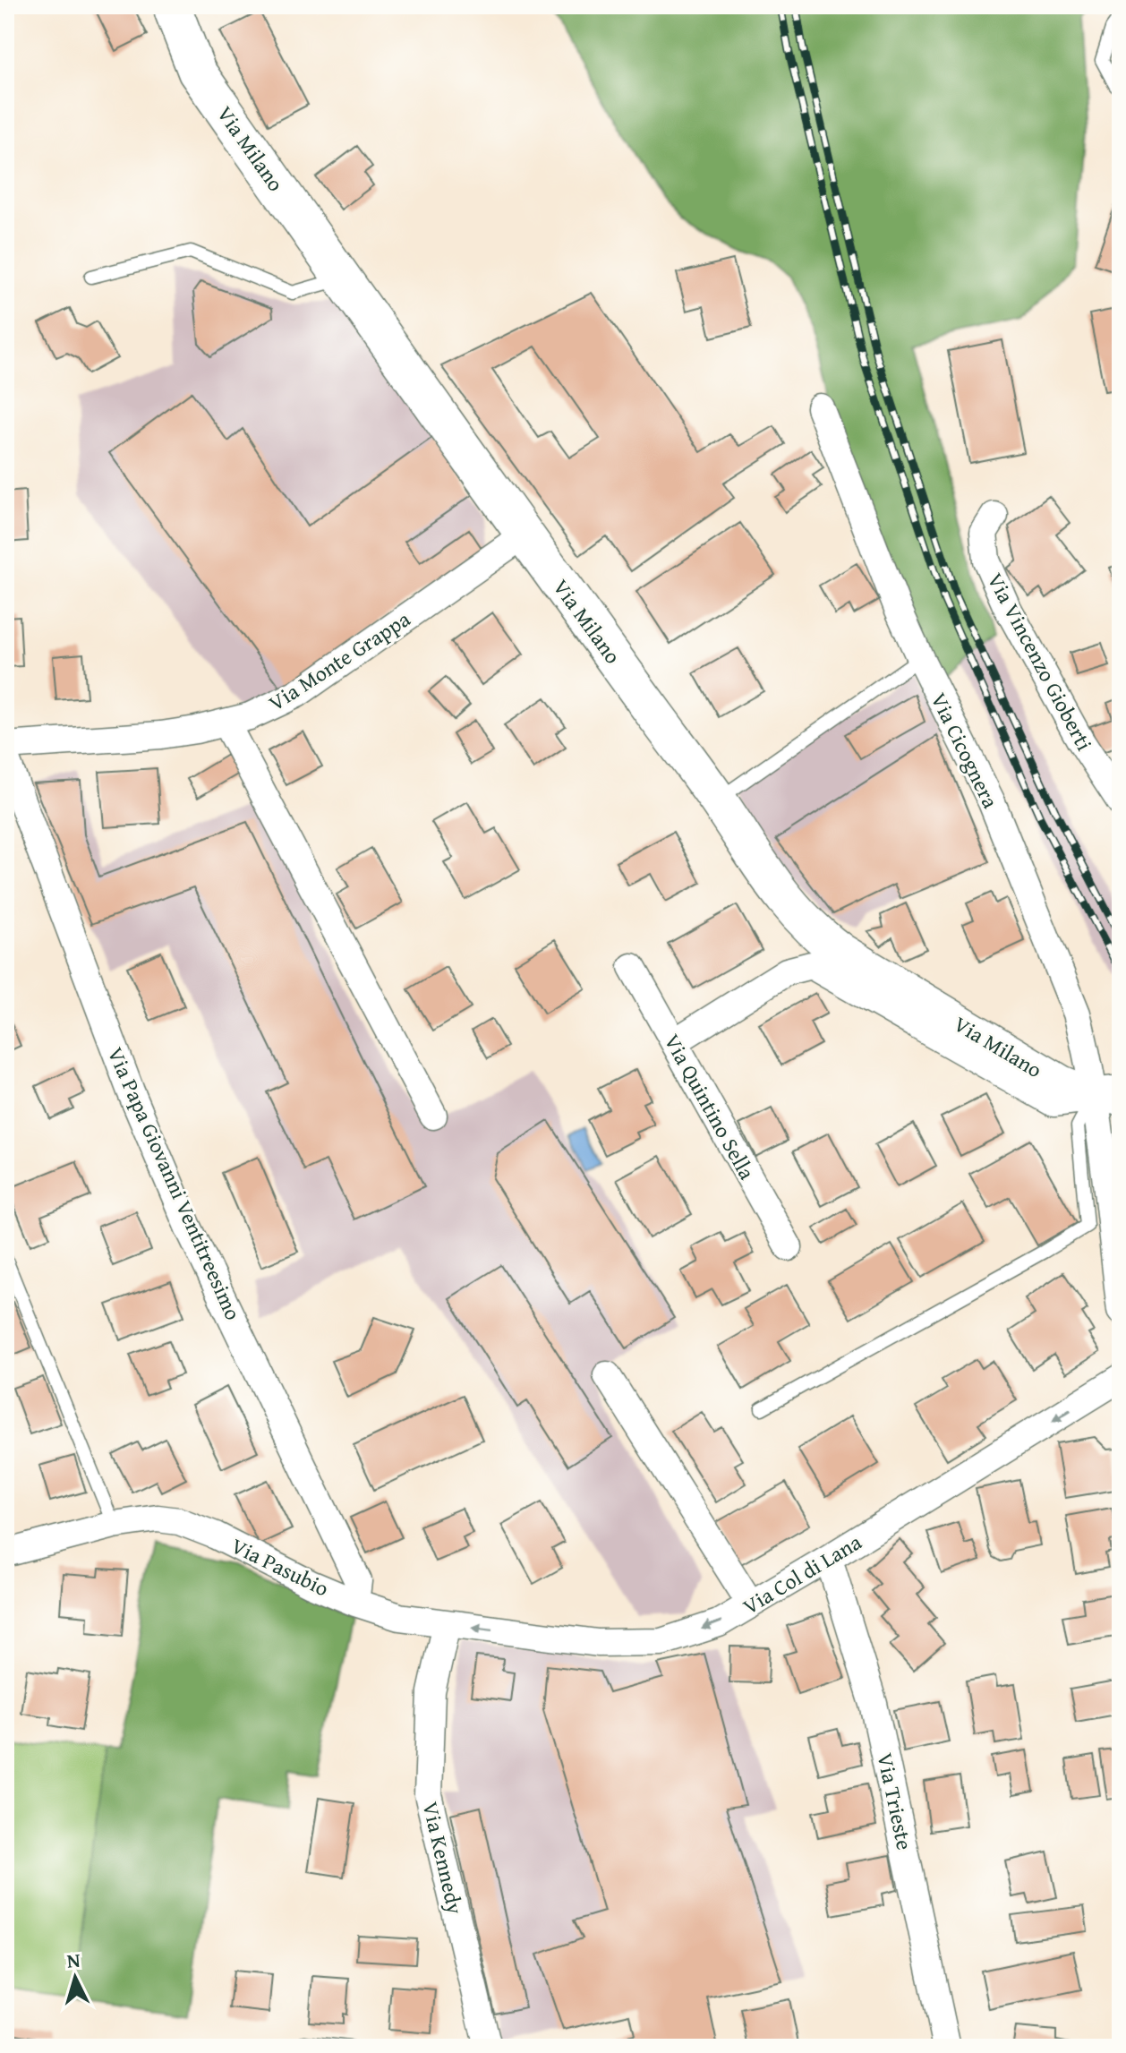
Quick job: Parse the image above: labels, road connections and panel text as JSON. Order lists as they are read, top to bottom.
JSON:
{
  "streets": {
    "street": [
      "Via Milano",
      "Via Monte Grappa",
      "Via Vincenzo Gioberti",
      "Via Cicognera",
      "Via Quintino Sella",
      "Via Papa Giovanni Ventitreesimo",
      "Via Pasubio",
      "Via Col di Lana",
      "Via Trieste",
      "Via Kennedy"
    ]
  },
  "crossings": [
    ["Via Milano", "Via Monte Grappa"],
    ["Via Milano", "Via Cicognera"],
    ["Via Papa Giovanni Ventitreesimo", "Via Pasubio"],
    ["Via Pasubio", "Via Col di Lana"],
    ["Via Pasubio", "Via Kennedy"],
    ["Via Col di Lana", "Via Trieste"],
    ["Via Col di Lana", "Via Kennedy"]
  ],
  "one_way": ["Via Col di Lana"],
  "north": "top"
}
